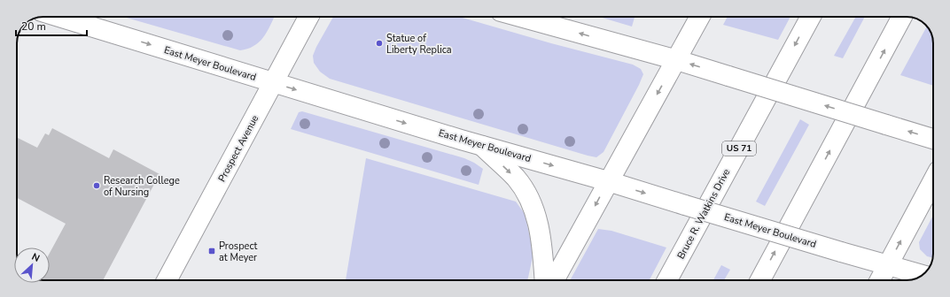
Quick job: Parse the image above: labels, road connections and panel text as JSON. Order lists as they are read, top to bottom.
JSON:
{
  "streets": {
    "main road": [
      "East Meyer Boulevard",
      "Prospect Avenue",
      "US 71",
      "Bruce R. Watkins Drive"
    ]
  },
  "crossings": [
    ["East Meyer Boulevard", "Prospect Avenue"]
  ],
  "places": {
    "other": ["Statue of Liberty Replica", "Research College of Nursing"],
    "transit": ["Prospect at Meyer"]
  },
  "scale_bar": "20 m",
  "north": "top right"
}
